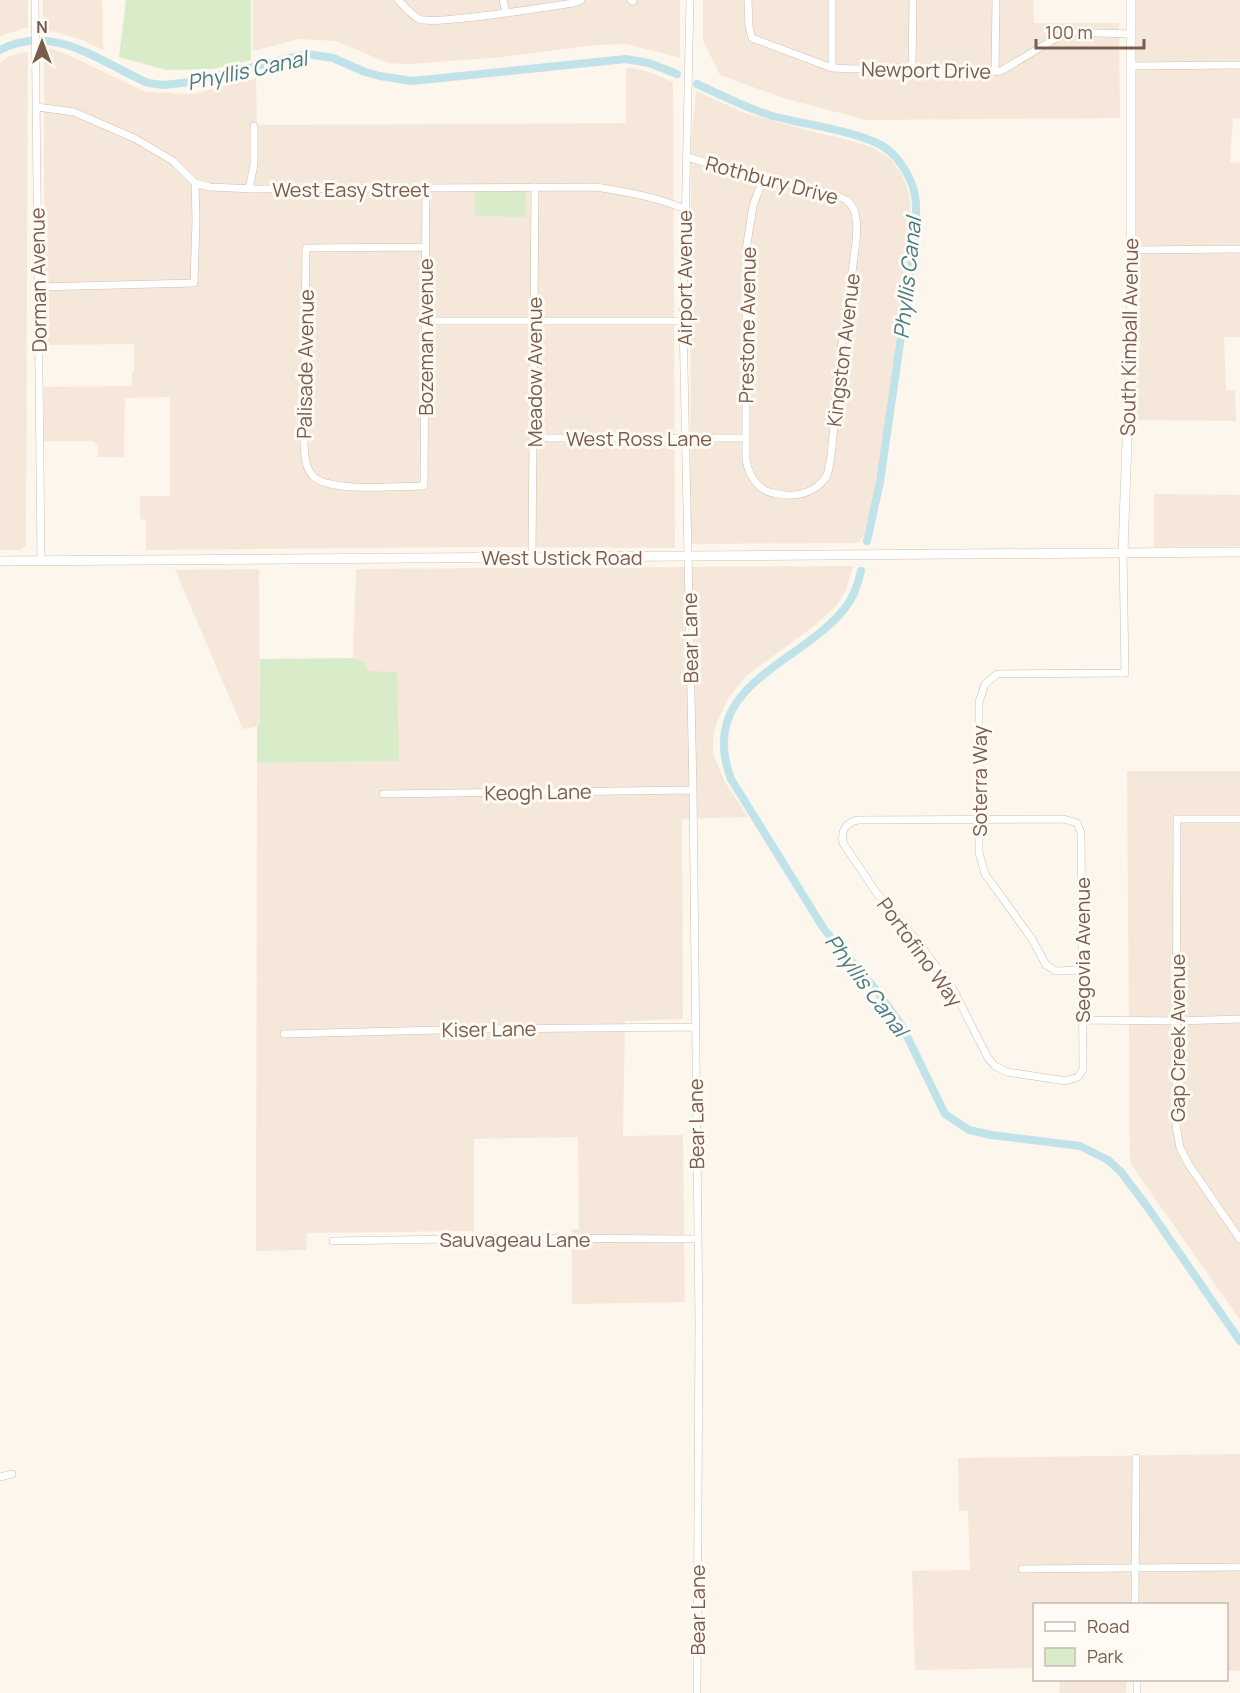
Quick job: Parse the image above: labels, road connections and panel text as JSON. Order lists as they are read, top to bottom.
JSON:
{
  "streets": {
    "main road": ["South Kimball Avenue", "West Ustick Road"],
    "street": [
      "Newport Drive",
      "Rothbury Drive",
      "West Easy Street",
      "Airport Avenue",
      "Dorman Avenue",
      "Prestone Avenue",
      "Bozeman Avenue",
      "Kingston Avenue",
      "Palisade Avenue",
      "Meadow Avenue",
      "West Ross Lane",
      "Bear Lane",
      "Soterra Way",
      "Keogh Lane",
      "Segovia Avenue",
      "Portofino Way",
      "Kiser Lane",
      "Gap Creek Avenue",
      "Sauvageau Lane"
    ]
  },
  "crossings": [
    ["Newport Drive", "South Kimball Avenue"],
    ["Rothbury Drive", "Airport Avenue"],
    ["Rothbury Drive", "Prestone Avenue"],
    ["Rothbury Drive", "Kingston Avenue"],
    ["West Easy Street", "Airport Avenue"],
    ["West Easy Street", "Bozeman Avenue"],
    ["West Easy Street", "Meadow Avenue"],
    ["Airport Avenue", "West Ross Lane"],
    ["Airport Avenue", "West Ustick Road"],
    ["Airport Avenue", "Bear Lane"],
    ["Dorman Avenue", "West Ustick Road"],
    ["Prestone Avenue", "Kingston Avenue"],
    ["Prestone Avenue", "West Ross Lane"],
    ["Bozeman Avenue", "Palisade Avenue"],
    ["South Kimball Avenue", "West Ustick Road"],
    ["South Kimball Avenue", "Soterra Way"],
    ["Meadow Avenue", "West Ross Lane"],
    ["Meadow Avenue", "West Ustick Road"],
    ["West Ustick Road", "Bear Lane"],
    ["Bear Lane", "Keogh Lane"],
    ["Bear Lane", "Kiser Lane"],
    ["Bear Lane", "Sauvageau Lane"],
    ["Soterra Way", "Segovia Avenue"],
    ["Soterra Way", "Portofino Way"],
    ["Segovia Avenue", "Portofino Way"]
  ],
  "water": ["Phyllis Canal"],
  "legend": ["Road", "Park"],
  "scale_bar": "100 m",
  "north": "top"
}
